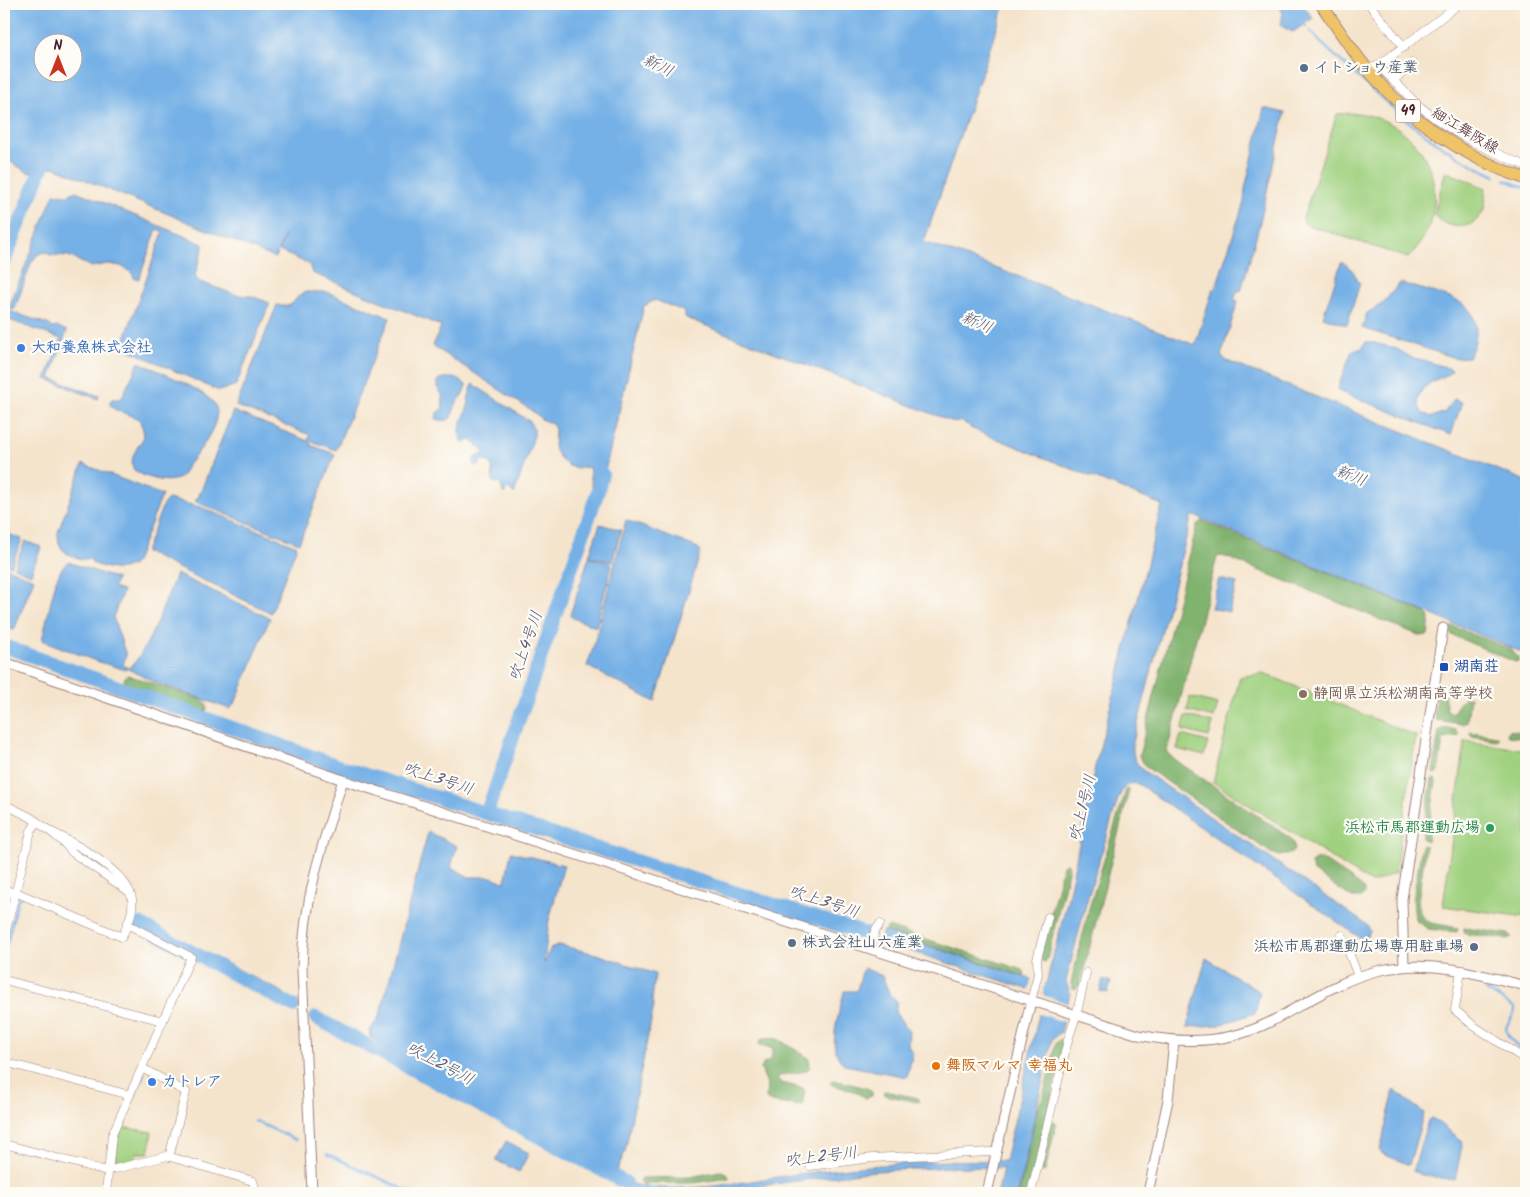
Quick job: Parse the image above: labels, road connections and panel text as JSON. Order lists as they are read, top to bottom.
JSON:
{
  "streets": {
    "main road": ["49", "細江舞阪線"]
  },
  "water": [
    "新川",
    "吹上4号川",
    "吹上3号川",
    "吹上1号川",
    "吹上2号川"
  ],
  "places": {
    "other": [
      "イトショウ産業",
      "大和養魚株式会社",
      "静岡県立浜松湖南高等学校",
      "浜松市馬郡運動広場",
      "株式会社山六産業",
      "浜松市馬郡運動広場専用駐車場",
      "舞阪マルマ 幸福丸",
      "カトレア"
    ],
    "transit": ["湖南荘"]
  },
  "north": "top"
}
